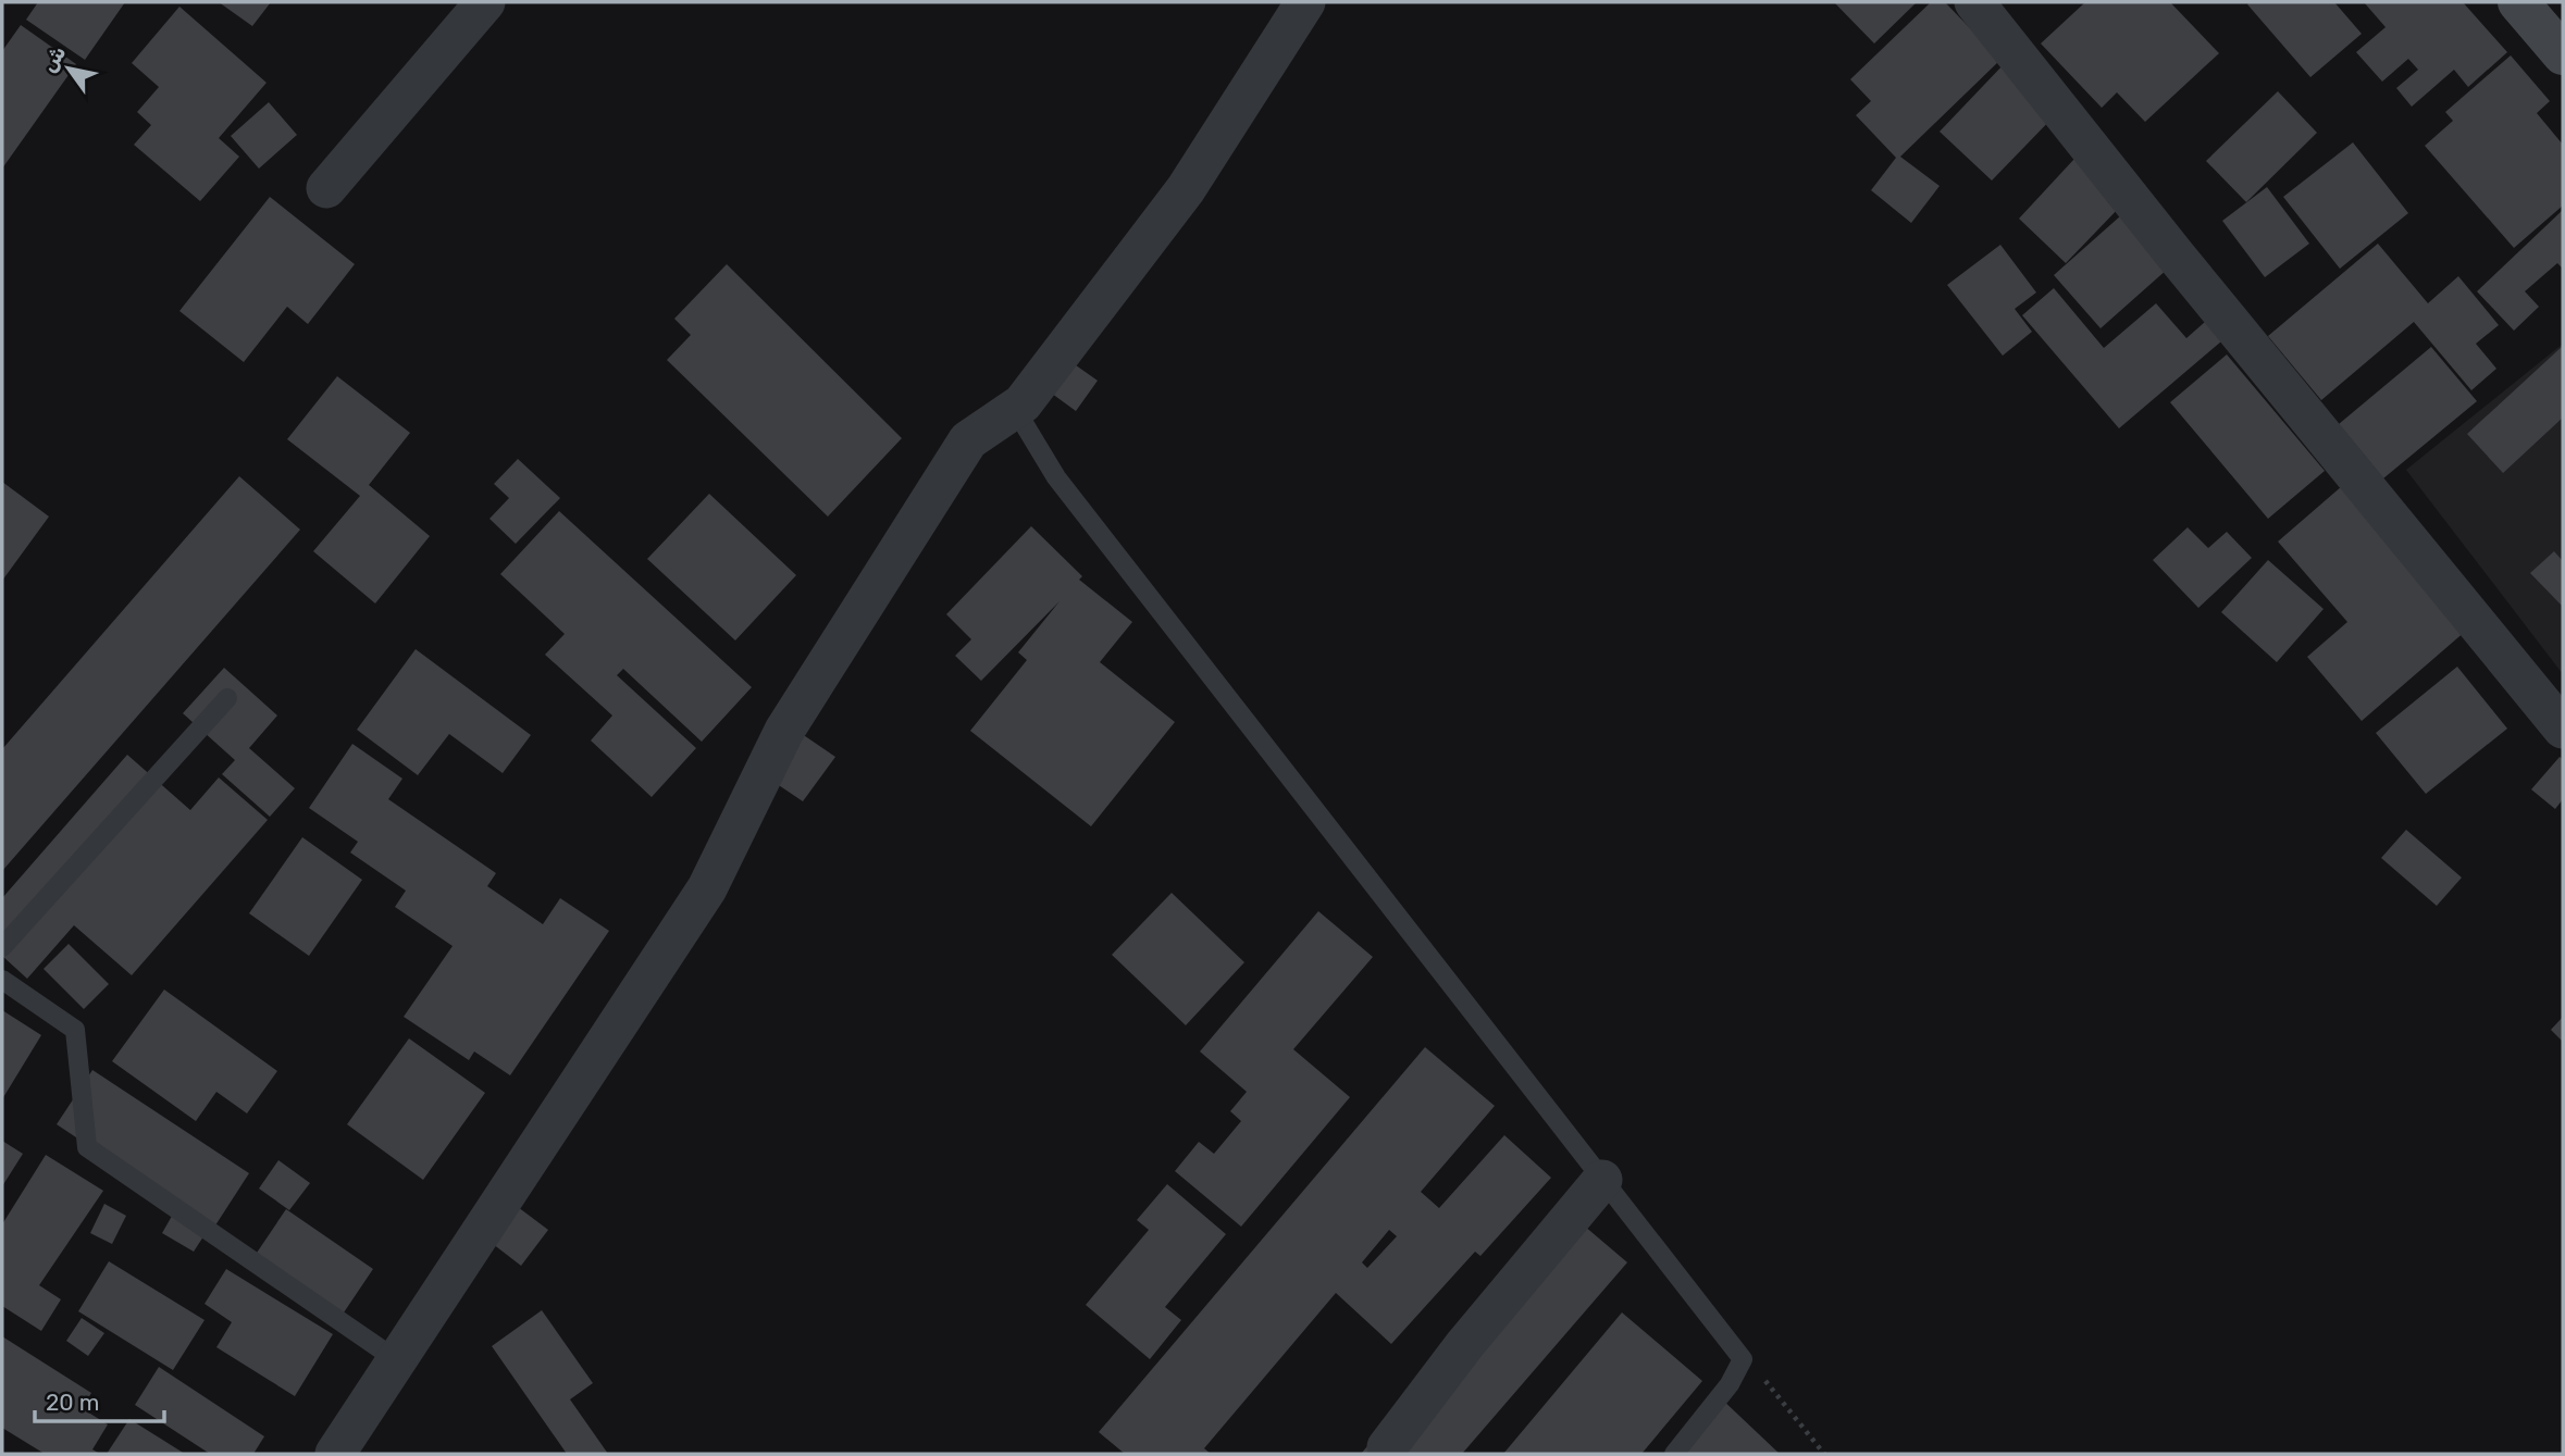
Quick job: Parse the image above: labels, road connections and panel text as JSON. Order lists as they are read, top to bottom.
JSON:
{
  "scale_bar": "20 m",
  "north": "top left"
}
